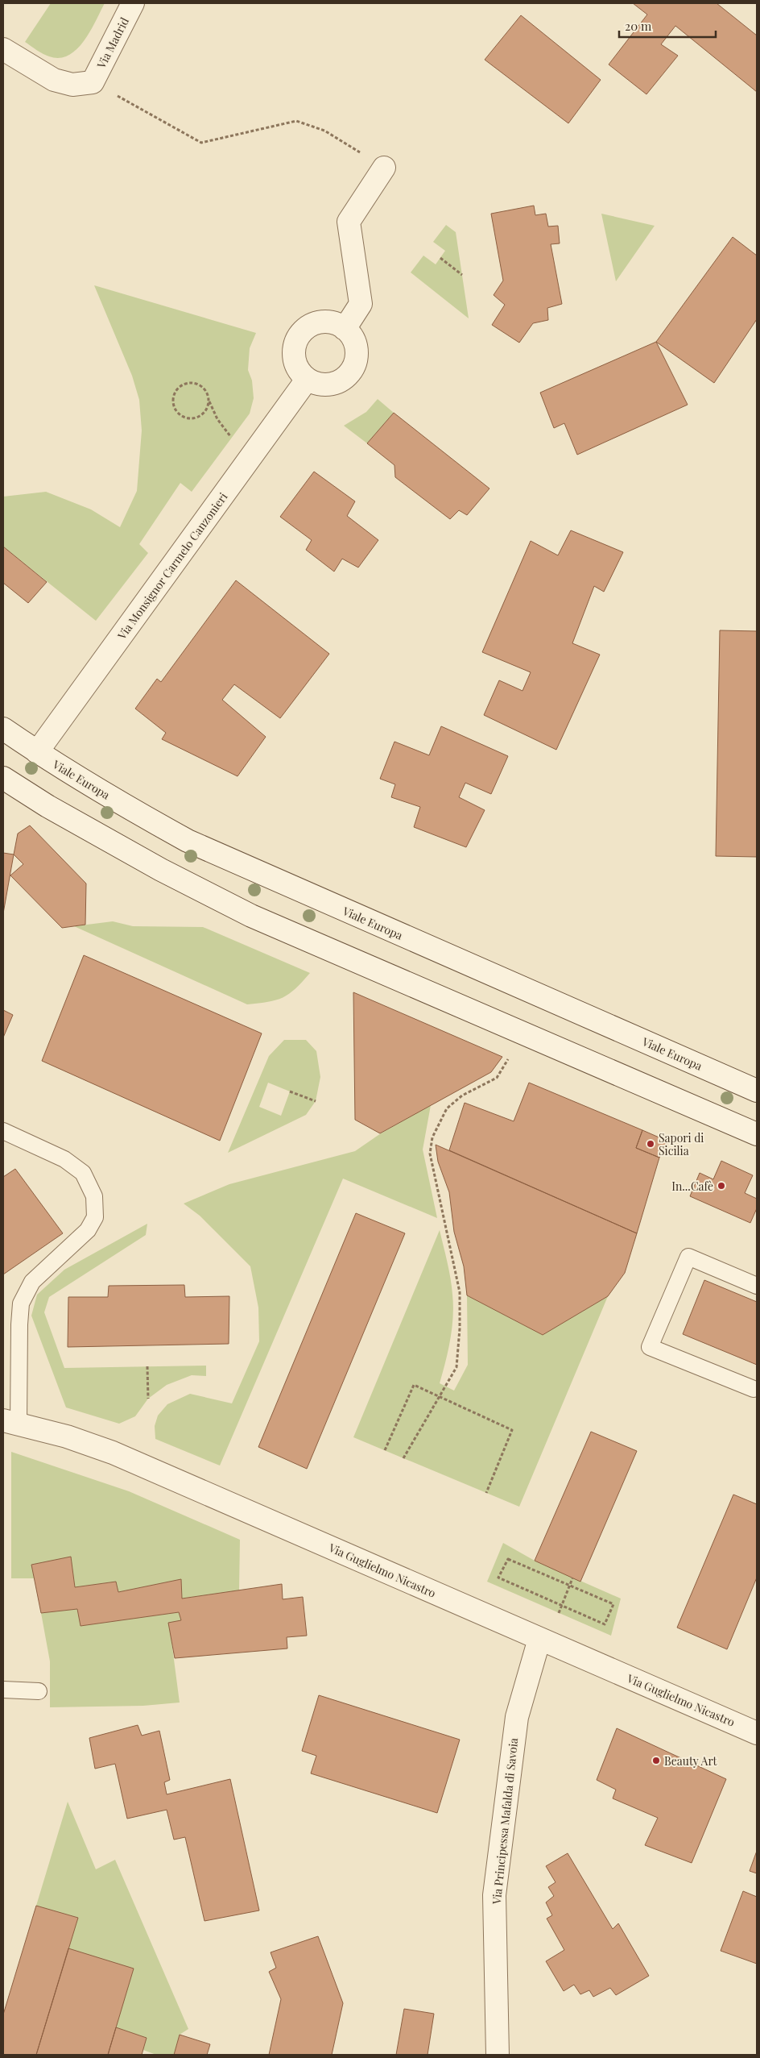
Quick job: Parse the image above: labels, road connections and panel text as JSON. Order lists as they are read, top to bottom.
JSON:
{
  "streets": {
    "street": [
      "Via Madrid",
      "Via Monsignor Carmelo Canzonieri",
      "Viale Europa",
      "Via Guglielmo Nicastro",
      "Via Principessa Mafalda di Savoia"
    ]
  },
  "crossings": [
    ["Via Monsignor Carmelo Canzonieri", "Viale Europa"],
    ["Via Guglielmo Nicastro", "Via Principessa Mafalda di Savoia"]
  ],
  "places": ["Sapori di Sicilia", "In...Cafè", "Beauty Art"],
  "scale_bar": "20 m"
}
